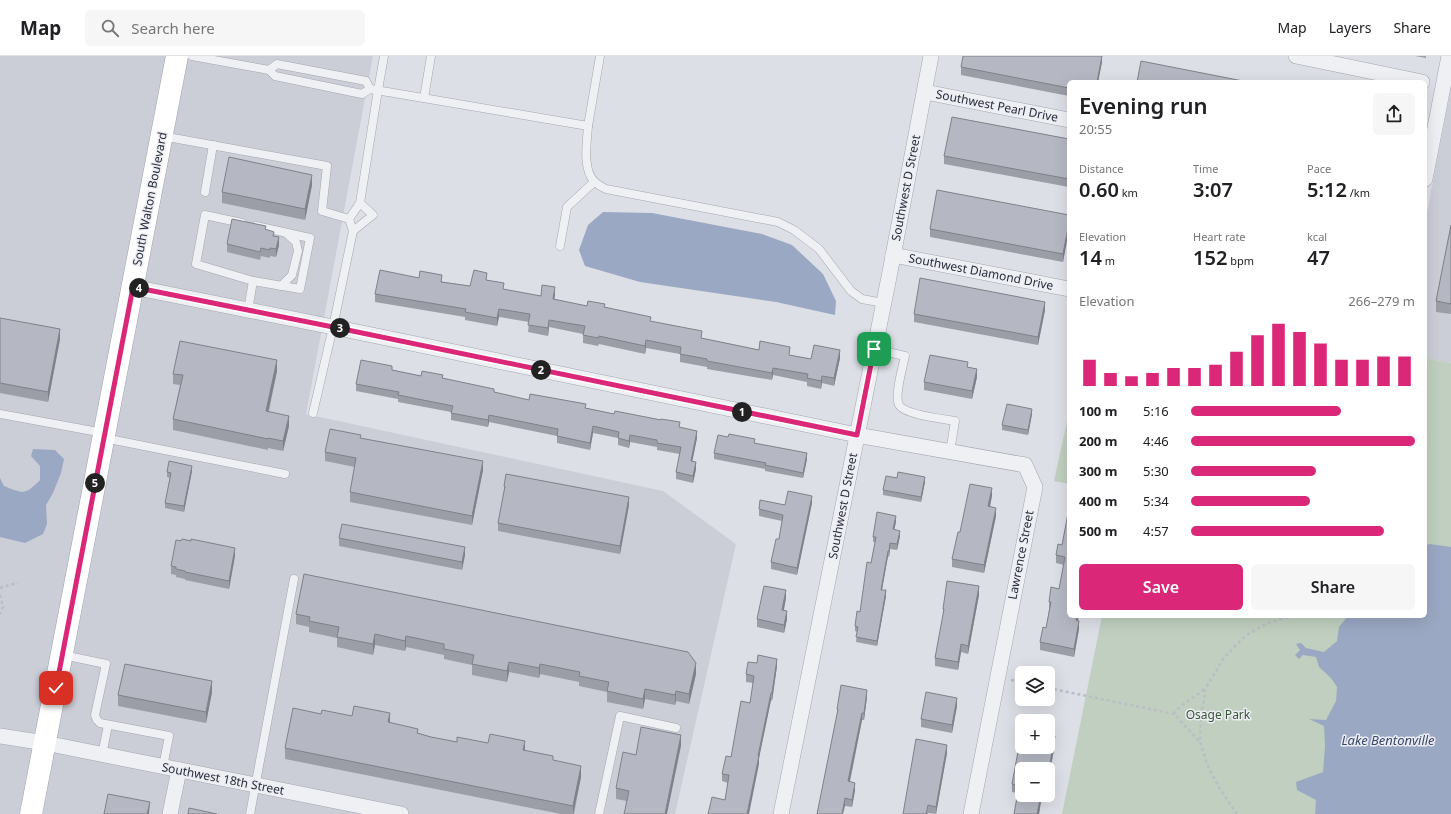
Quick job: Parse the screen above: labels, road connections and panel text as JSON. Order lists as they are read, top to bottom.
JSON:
{
  "streets": {
    "main road": ["South Walton Boulevard"],
    "street": [
      "Southwest Pearl Drive",
      "Southwest D Street",
      "Southwest Diamond Drive",
      "Lawrence Street",
      "Southwest 18th Street"
    ]
  },
  "crossings": [
    ["Southwest Pearl Drive", "Southwest D Street"],
    ["Southwest D Street", "Southwest Diamond Drive"],
    ["Southwest D Street", "Lawrence Street"],
    ["South Walton Boulevard", "Lawrence Street"],
    ["South Walton Boulevard", "Southwest 18th Street"]
  ],
  "water": ["Lake Bentonville"],
  "parks": ["Osage Park"],
  "page": {
    "header": "Map",
    "search": "Search here",
    "nav": ["Map", "Layers", "Share"],
    "heading": ["Evening run", "20:55"],
    "stats": [
      ["Distance", "0.60 km"],
      ["Time", "3:07"],
      ["Pace", "5:12 /km"],
      ["Elevation", "14 m"],
      ["Heart rate", "152 bpm"],
      ["kcal", "47"]
    ],
    "pins": [
      "4",
      "3",
      "2",
      "1",
      "5"
    ],
    "chart": ["Elevation", "266–279 m"],
    "list": [
      {
        "name": "100 m",
        "note": "5:16"
      },
      {
        "name": "200 m",
        "note": "4:46"
      },
      {
        "name": "300 m",
        "note": "5:30"
      },
      {
        "name": "400 m",
        "note": "5:34"
      },
      {
        "name": "500 m",
        "note": "4:57"
      }
    ],
    "buttons": ["Save", "Share"],
    "map_buttons": ["+", "−"]
  }
}
